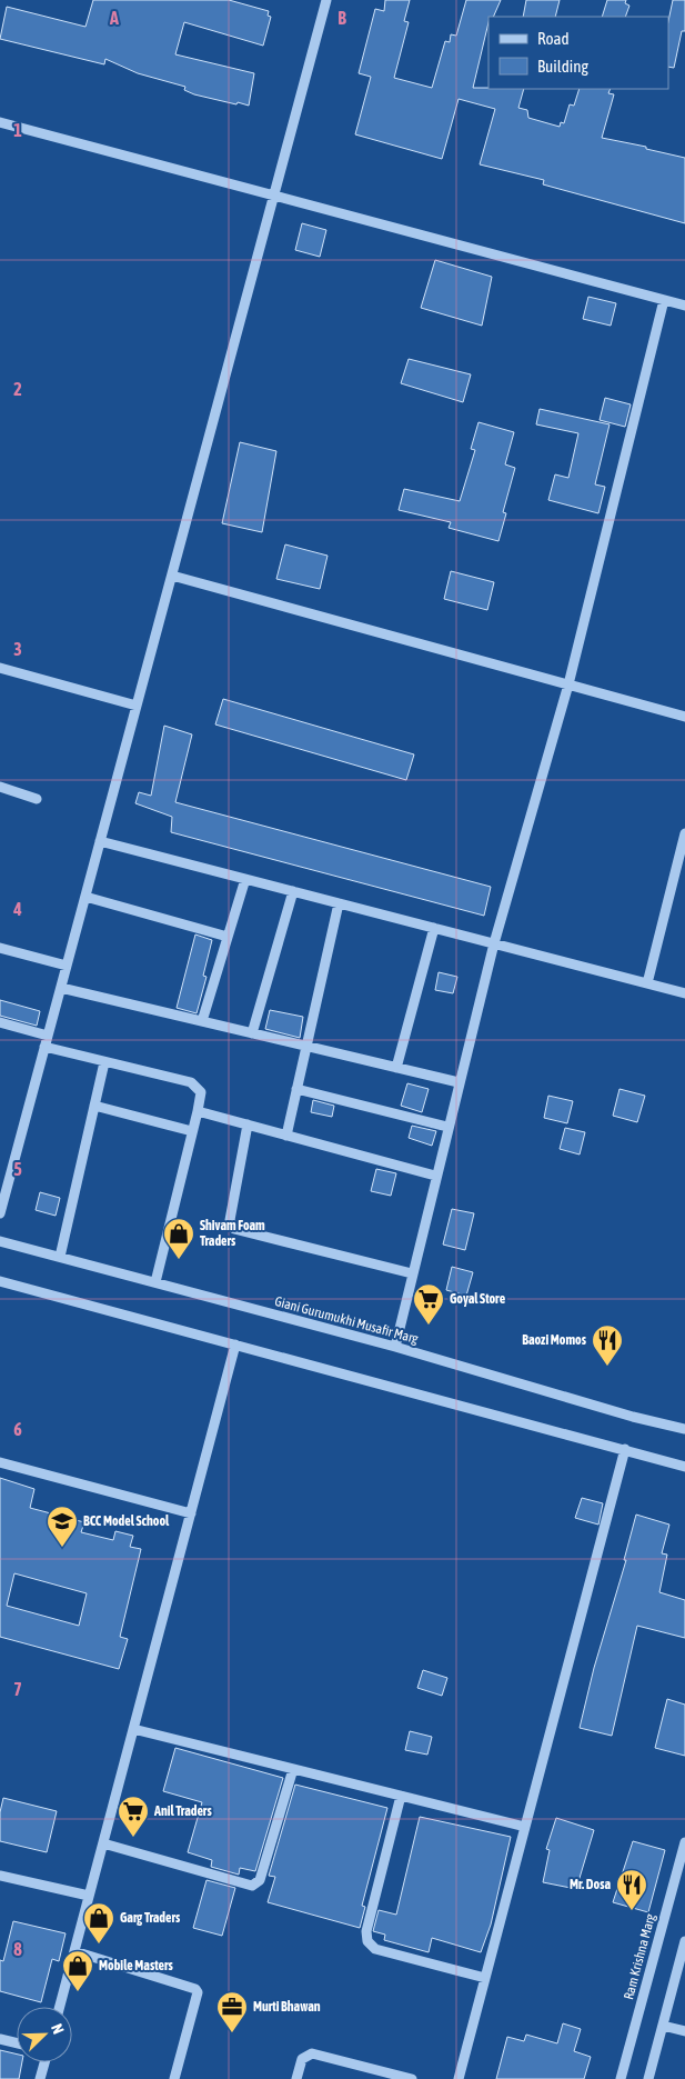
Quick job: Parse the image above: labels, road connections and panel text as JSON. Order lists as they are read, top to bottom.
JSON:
{
  "streets": {
    "street": ["Giani Gurumukhi Musafir Marg", "Ram Krishna Marg"]
  },
  "places": {
    "shop": ["Shivam Foam Traders", "Garg Traders", "Mobile Masters"],
    "supermarket": ["Goyal Store", "Anil Traders"],
    "restaurant": ["Baozi Momos", "Mr. Dosa"],
    "school or university": ["BCC Model School"],
    "office": ["Murti Bhawan"]
  },
  "legend": ["Road", "Building"],
  "north": "top right",
  "grid": {
    "columns": ["A", "B"],
    "rows": [
      "1",
      "2",
      "3",
      "4",
      "5",
      "6",
      "7",
      "8"
    ]
  }
}
